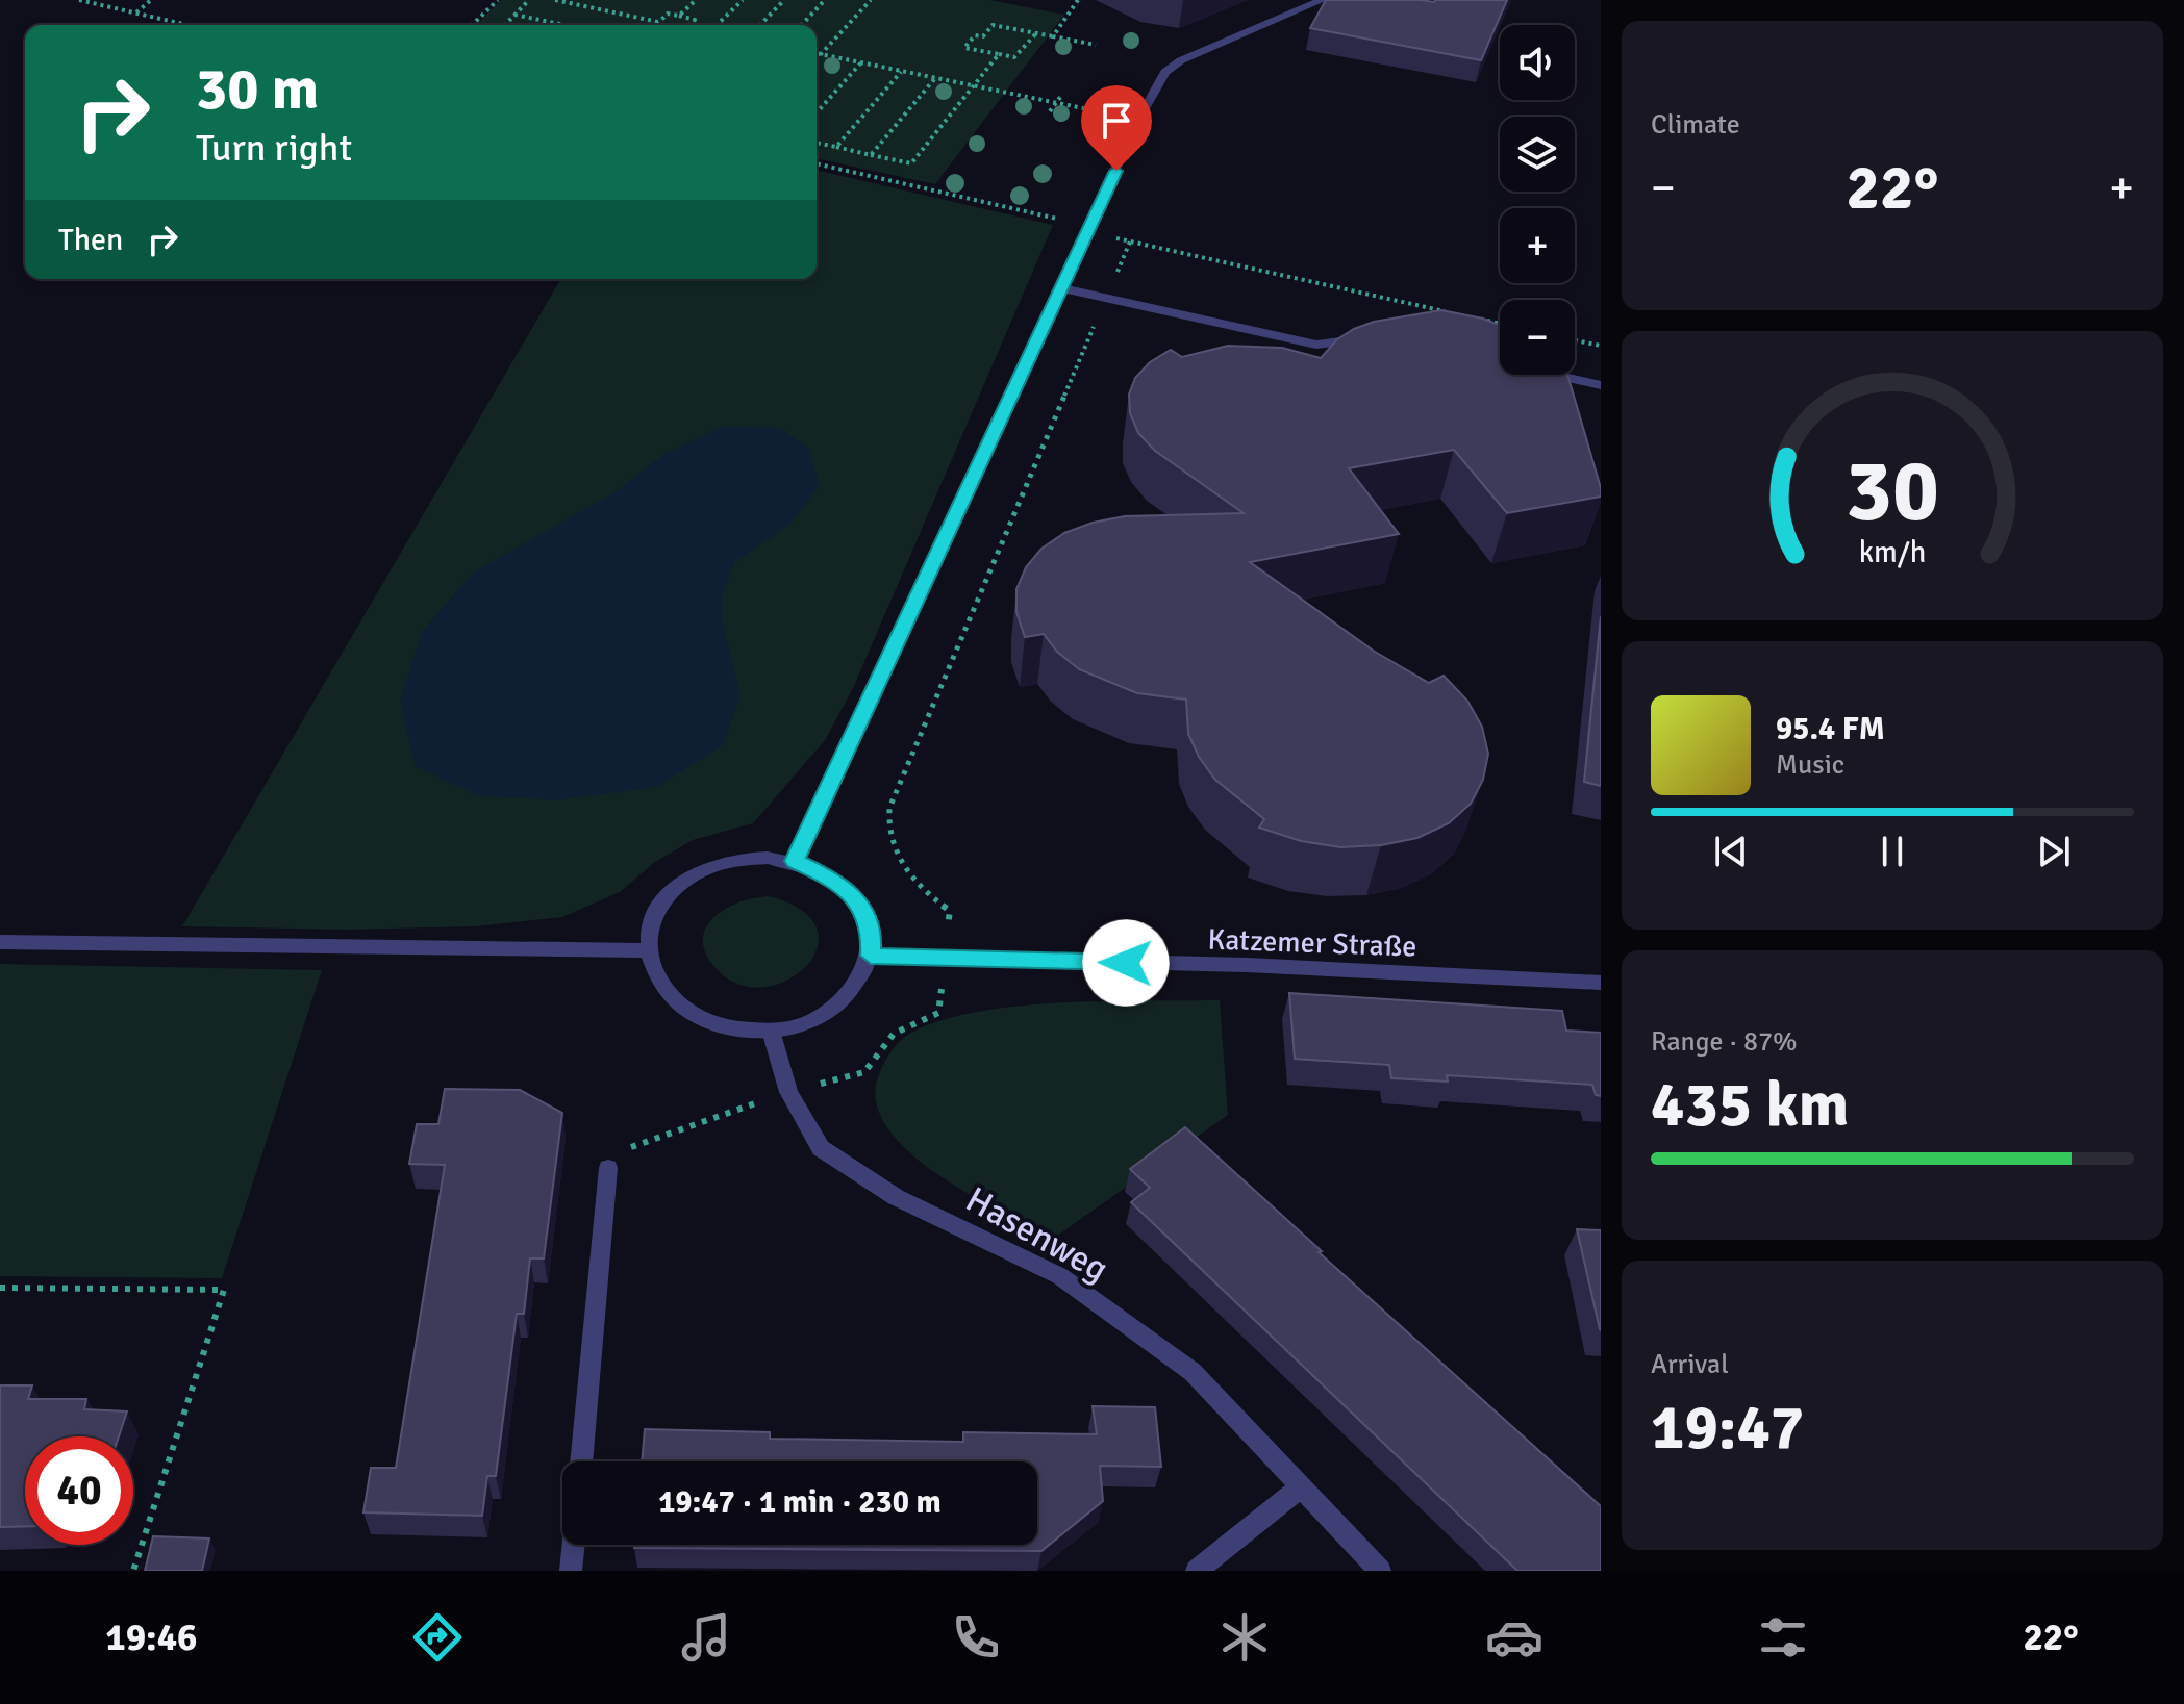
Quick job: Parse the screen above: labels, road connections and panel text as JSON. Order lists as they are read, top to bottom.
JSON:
{
  "streets": {
    "street": ["Katzemer Straße", "Hasenweg"]
  },
  "crossings": [
    ["Katzemer Straße", "Hasenweg"]
  ],
  "page": {
    "tile": [
      "Climate",
      ["Range · 87%", "435 km"],
      ["Arrival", "19:47"]
    ],
    "map_buttons": ["+", "−"],
    "turn": ["30 m", "Turn right"],
    "heat": ["−", "22°", "+"],
    "then": "Then",
    "song": ["95.4 FM", "Music"],
    "limit": "40",
    "trip": "19:47 · 1 min · 230 m",
    "tabs": ["19:46", "22°"],
    "gauge": ["30", "km/h"]
  }
}
